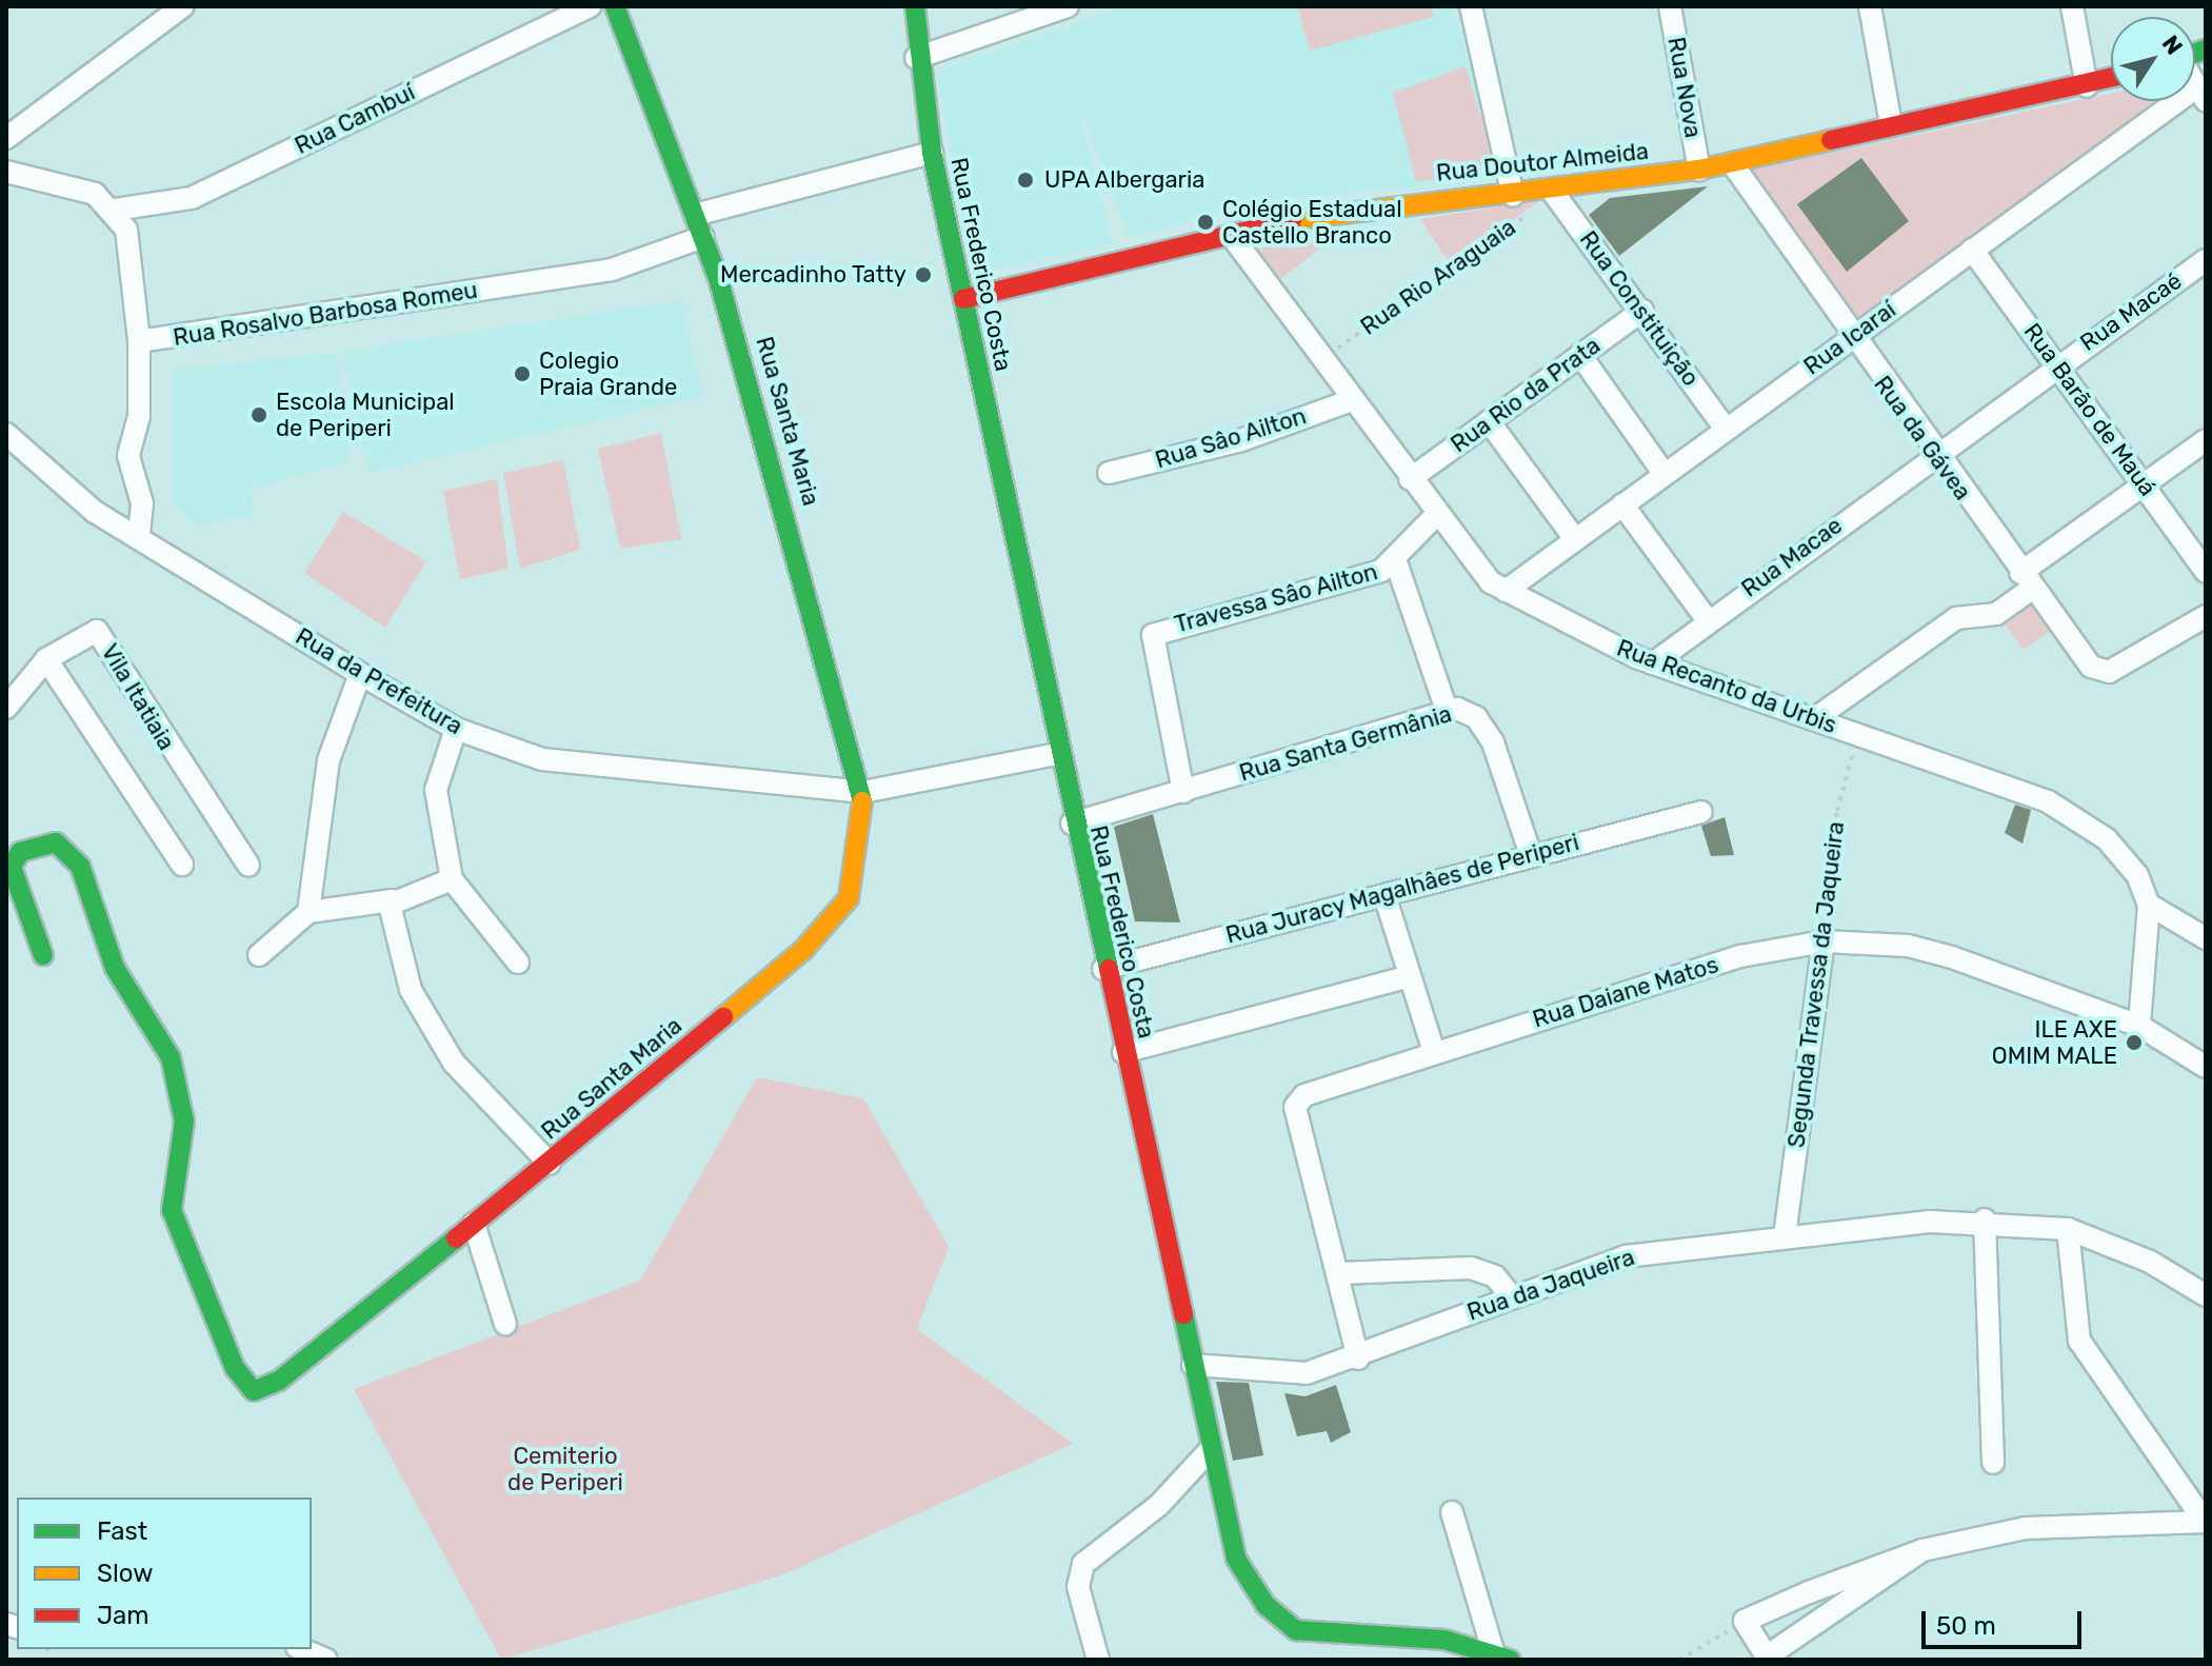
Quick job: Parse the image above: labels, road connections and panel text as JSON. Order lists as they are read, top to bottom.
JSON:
{
  "streets": {
    "main road": ["Rua Doutor Almeida", "Rua Frederico Costa", "Rua Santa Maria"],
    "street": [
      "Rua Nova",
      "Rua Cambuí",
      "Rua Constituição",
      "Rua Macaé",
      "Rua Rosalvo Barbosa Romeu",
      "Rua Icaraí",
      "Rua Rio da Prata",
      "Rua Barão de Mauá",
      "Rua Sâo Ailton",
      "Rua da Gávea",
      "Rua Macae",
      "Travessa Sâo Ailton",
      "Rua da Prefeitura",
      "Rua Recanto da Urbis",
      "Vila Itatiaia",
      "Rua Santa Germânia",
      "Rua Juracy Magalhâes de Periperi",
      "Segunda Travessa da Jaqueira",
      "Rua Daiane Matos",
      "Rua da Jaqueira"
    ],
    "path": ["Rua Rio Araguaia"]
  },
  "crossings": [
    ["Rua Nova", "Rua Doutor Almeida"],
    ["Rua Doutor Almeida", "Rua Frederico Costa"],
    ["Rua Doutor Almeida", "Rua Rio Araguaia"],
    ["Rua Doutor Almeida", "Rua Constituição"],
    ["Rua Doutor Almeida", "Rua da Gávea"],
    ["Rua Doutor Almeida", "Rua Recanto da Urbis"],
    ["Rua Frederico Costa", "Rua da Prefeitura"],
    ["Rua Frederico Costa", "Rua Santa Germânia"],
    ["Rua Frederico Costa", "Rua Juracy Magalhâes de Periperi"],
    ["Rua Frederico Costa", "Rua da Jaqueira"],
    ["Rua Rio Araguaia", "Rua Constituição"],
    ["Rua Rio Araguaia", "Rua Recanto da Urbis"],
    ["Rua Constituição", "Rua Icaraí"],
    ["Rua Constituição", "Rua Rio da Prata"],
    ["Rua Macaé", "Rua Barão de Mauá"],
    ["Rua Macaé", "Rua da Gávea"],
    ["Rua Macaé", "Rua Macae"],
    ["Rua Rosalvo Barbosa Romeu", "Rua Santa Maria"],
    ["Rua Rosalvo Barbosa Romeu", "Rua da Prefeitura"],
    ["Rua Icaraí", "Rua Barão de Mauá"],
    ["Rua Icaraí", "Rua da Gávea"],
    ["Rua Icaraí", "Rua Recanto da Urbis"],
    ["Rua Rio da Prata", "Rua Recanto da Urbis"],
    ["Rua Santa Maria", "Rua da Prefeitura"],
    ["Rua Sâo Ailton", "Rua Recanto da Urbis"],
    ["Rua da Gávea", "Rua Macae"],
    ["Rua Macae", "Rua Recanto da Urbis"],
    ["Travessa Sâo Ailton", "Rua Recanto da Urbis"],
    ["Travessa Sâo Ailton", "Rua Santa Germânia"],
    ["Rua Recanto da Urbis", "Segunda Travessa da Jaqueira"],
    ["Rua Recanto da Urbis", "Rua Daiane Matos"],
    ["Rua Santa Germânia", "Rua Juracy Magalhâes de Periperi"],
    ["Segunda Travessa da Jaqueira", "Rua Daiane Matos"],
    ["Segunda Travessa da Jaqueira", "Rua da Jaqueira"],
    ["Rua Daiane Matos", "Rua da Jaqueira"]
  ],
  "parks": ["Cemiterio de Periperi"],
  "places": [
    "UPA Albergaria",
    "Colégio Estadual Castello Branco",
    "Mercadinho Tatty",
    "Colegio Praia Grande",
    "Escola Municipal de Periperi",
    "ILE AXE OMIM MALE"
  ],
  "legend": ["Fast", "Slow", "Jam"],
  "scale_bar": "50 m",
  "north": "top right"
}
